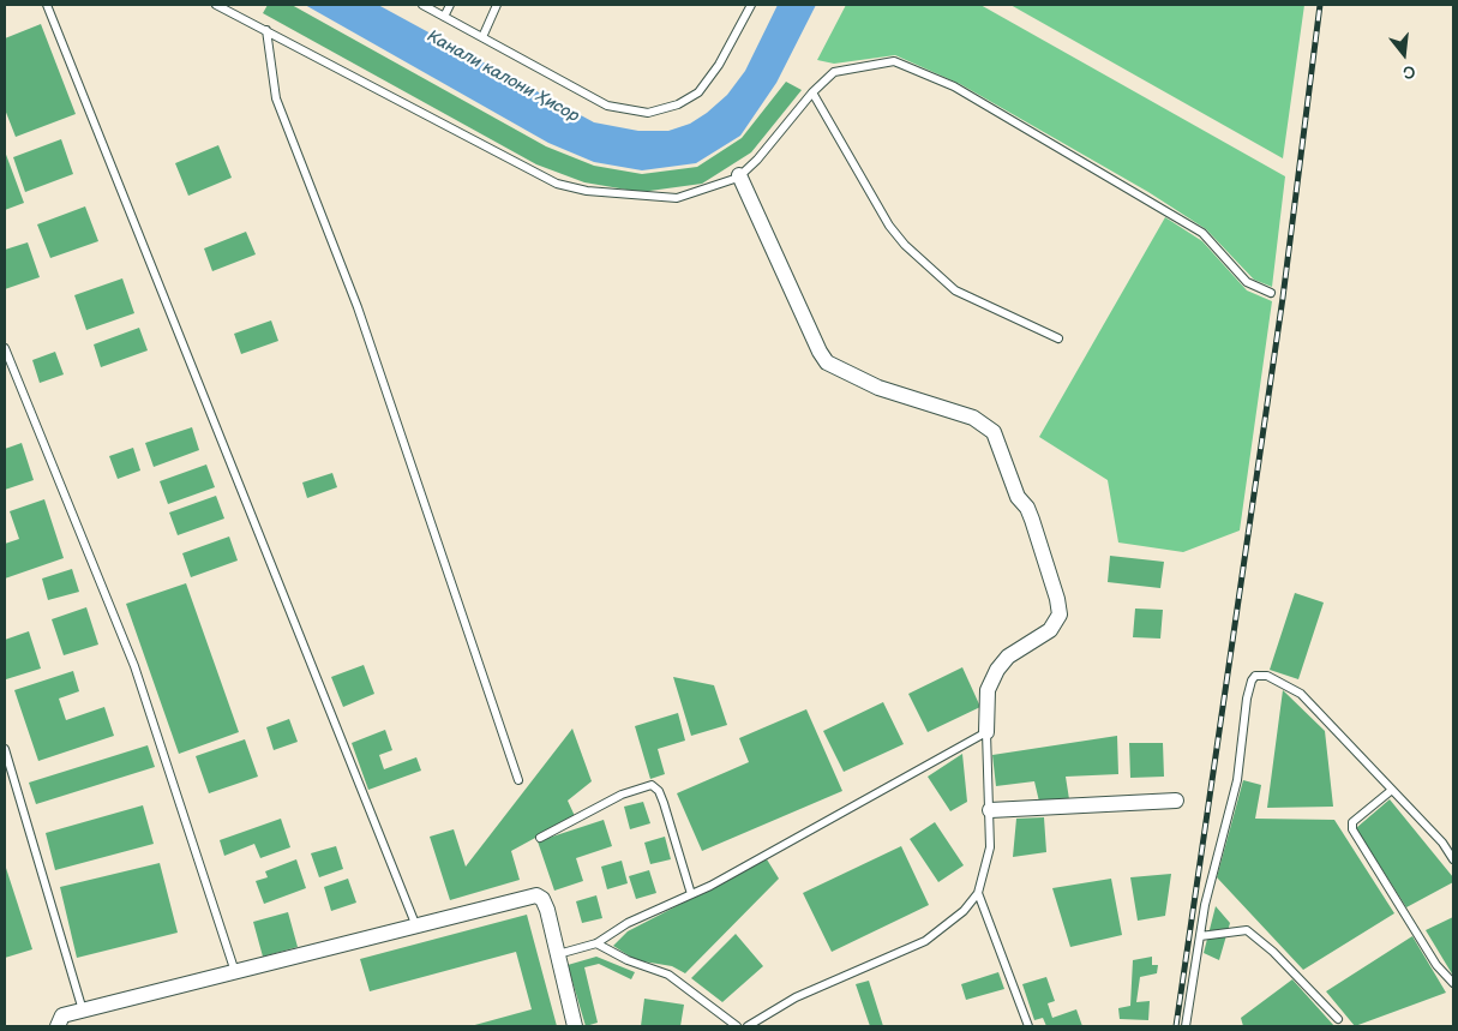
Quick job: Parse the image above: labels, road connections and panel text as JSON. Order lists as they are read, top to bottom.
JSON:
{
  "water": ["Канали калони Ҳисор"],
  "north": "bottom"
}
